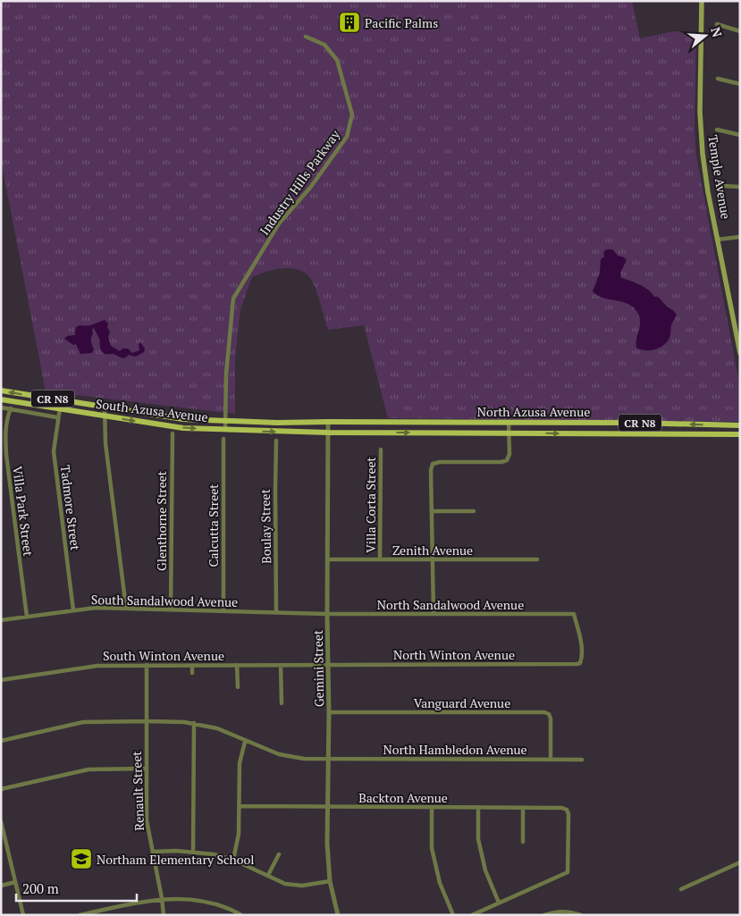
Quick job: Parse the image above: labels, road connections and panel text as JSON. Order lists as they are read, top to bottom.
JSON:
{
  "streets": {
    "main road": [
      "Temple Avenue",
      "CR N8",
      "South Azusa Avenue",
      "North Azusa Avenue"
    ],
    "street": [
      "Industry Hills Parkway",
      "Villa Corta Street",
      "Tadmore Street",
      "Villa Park Street",
      "Glenthorne Street",
      "Calcutta Street",
      "Boulay Street",
      "Zenith Avenue",
      "South Sandalwood Avenue",
      "North Sandalwood Avenue",
      "North Winton Avenue",
      "South Winton Avenue",
      "Gemini Street",
      "Vanguard Avenue",
      "North Hambledon Avenue",
      "Renault Street",
      "Backton Avenue"
    ]
  },
  "crossings": [
    ["Industry Hills Parkway", "South Azusa Avenue"],
    ["South Azusa Avenue", "North Azusa Avenue"],
    ["South Azusa Avenue", "Tadmore Street"],
    ["South Azusa Avenue", "Gemini Street"],
    ["North Azusa Avenue", "Gemini Street"],
    ["Villa Corta Street", "Zenith Avenue"],
    ["Tadmore Street", "South Sandalwood Avenue"],
    ["Villa Park Street", "South Sandalwood Avenue"],
    ["Glenthorne Street", "South Sandalwood Avenue"],
    ["Calcutta Street", "South Sandalwood Avenue"],
    ["Boulay Street", "South Sandalwood Avenue"],
    ["Zenith Avenue", "Gemini Street"],
    ["South Sandalwood Avenue", "North Sandalwood Avenue"],
    ["South Sandalwood Avenue", "Gemini Street"],
    ["North Sandalwood Avenue", "North Winton Avenue"],
    ["North Sandalwood Avenue", "Gemini Street"],
    ["North Winton Avenue", "South Winton Avenue"],
    ["North Winton Avenue", "Gemini Street"],
    ["South Winton Avenue", "Gemini Street"],
    ["South Winton Avenue", "Renault Street"],
    ["Gemini Street", "Vanguard Avenue"],
    ["Gemini Street", "North Hambledon Avenue"],
    ["Gemini Street", "Backton Avenue"],
    ["Vanguard Avenue", "North Hambledon Avenue"],
    ["North Hambledon Avenue", "Renault Street"]
  ],
  "places": {
    "building": ["Pacific Palms"],
    "school or university": ["Northam Elementary School"]
  },
  "scale_bar": "200 m",
  "north": "right"
}
